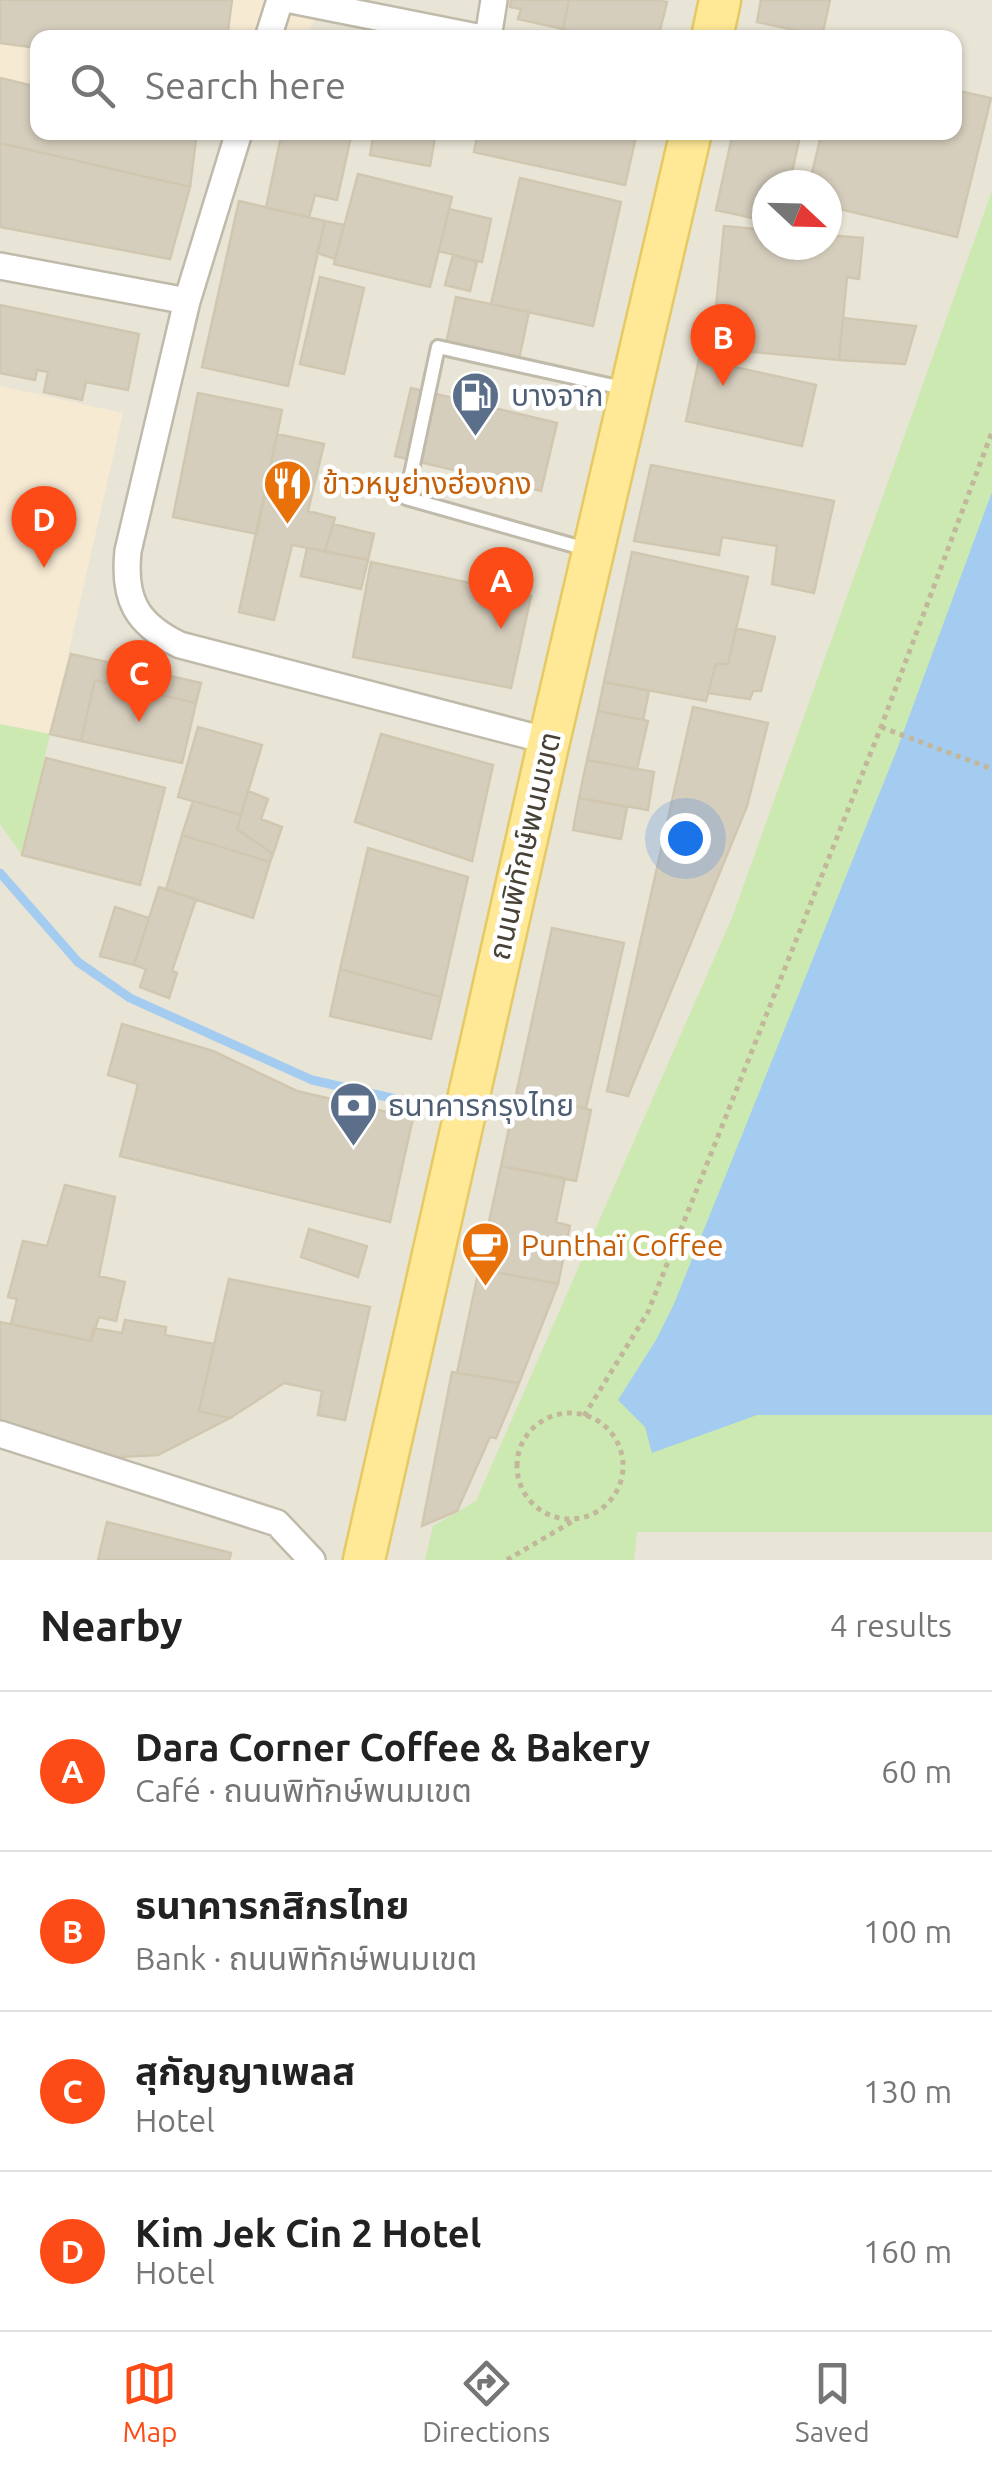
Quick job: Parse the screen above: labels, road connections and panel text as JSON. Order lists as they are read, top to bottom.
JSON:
{
  "streets": {
    "main road": ["ถนนพิทักษ์พนมเขต"]
  },
  "places": {
    "fuel station": ["บางจาก"],
    "restaurant": ["ข้าวหมูย่างฮ่องกง"],
    "bank": ["ธนาคารกรุงไทย"],
    "cafe": ["Punthaï Coffee"]
  },
  "north": "right",
  "page": {
    "search": "Search here",
    "pins": [
      "B",
      "D",
      "A",
      "C"
    ],
    "heading": ["Nearby", "4 results"],
    "list": [
      {
        "mark": "A",
        "name": "Dara Corner Coffee & Bakery",
        "note": "Café · ถนนพิทักษ์พนมเขต",
        "value": "60 m"
      },
      {
        "mark": "B",
        "name": "ธนาคารกสิกรไทย",
        "note": "Bank · ถนนพิทักษ์พนมเขต",
        "value": "100 m"
      },
      {
        "mark": "C",
        "name": "สุกัญญาเพลส",
        "note": "Hotel",
        "value": "130 m"
      },
      {
        "mark": "D",
        "name": "Kim Jek Cin 2 Hotel",
        "note": "Hotel",
        "value": "160 m"
      }
    ],
    "nav": ["Map", "Directions", "Saved"]
  }
}
